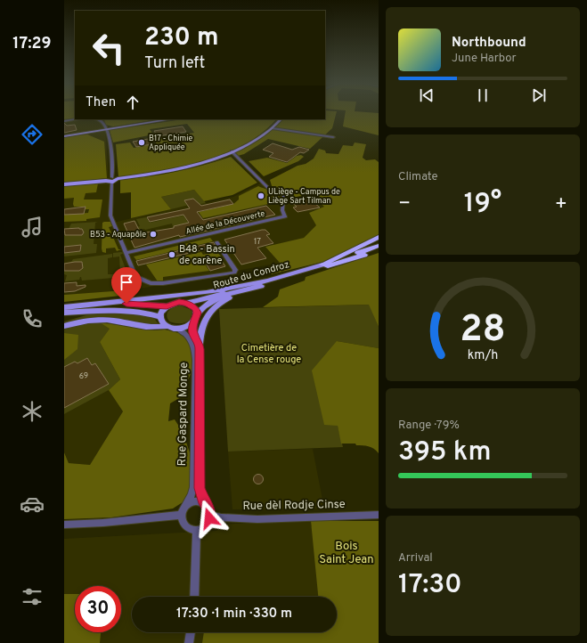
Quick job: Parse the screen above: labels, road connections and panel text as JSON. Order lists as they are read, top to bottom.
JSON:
{
  "streets": {
    "main road": ["Route du Condroz"],
    "street": ["Allée de la Découverte", "Rue Gaspard Monge", "Rue dèl Rodje Cinse"]
  },
  "crossings": [
    ["Route du Condroz", "Rue Gaspard Monge"],
    ["Rue Gaspard Monge", "Rue dèl Rodje Cinse"]
  ],
  "parks": ["Cimetière de la Cense rouge", "Bois Saint Jean"],
  "places": [
    "B17 - Chimie Appliquée",
    "ULiège - Campus de Liège Sart Tilman",
    "B53 - Aquapôle",
    "B48 - Bassin de carène"
  ],
  "house_numbers": ["17", "69"],
  "page": {
    "tabs": "17:29",
    "turn": ["230 m", "Turn left"],
    "song": ["Northbound", "June Harbor"],
    "then": "Then",
    "tile": [
      "Climate",
      ["Range · 79%", "395 km"],
      ["Arrival", "17:30"]
    ],
    "heat": ["−", "19°", "+"],
    "limit": "30",
    "trip": "17:30 · 1 min · 330 m",
    "gauge": ["28", "km/h"]
  }
}
